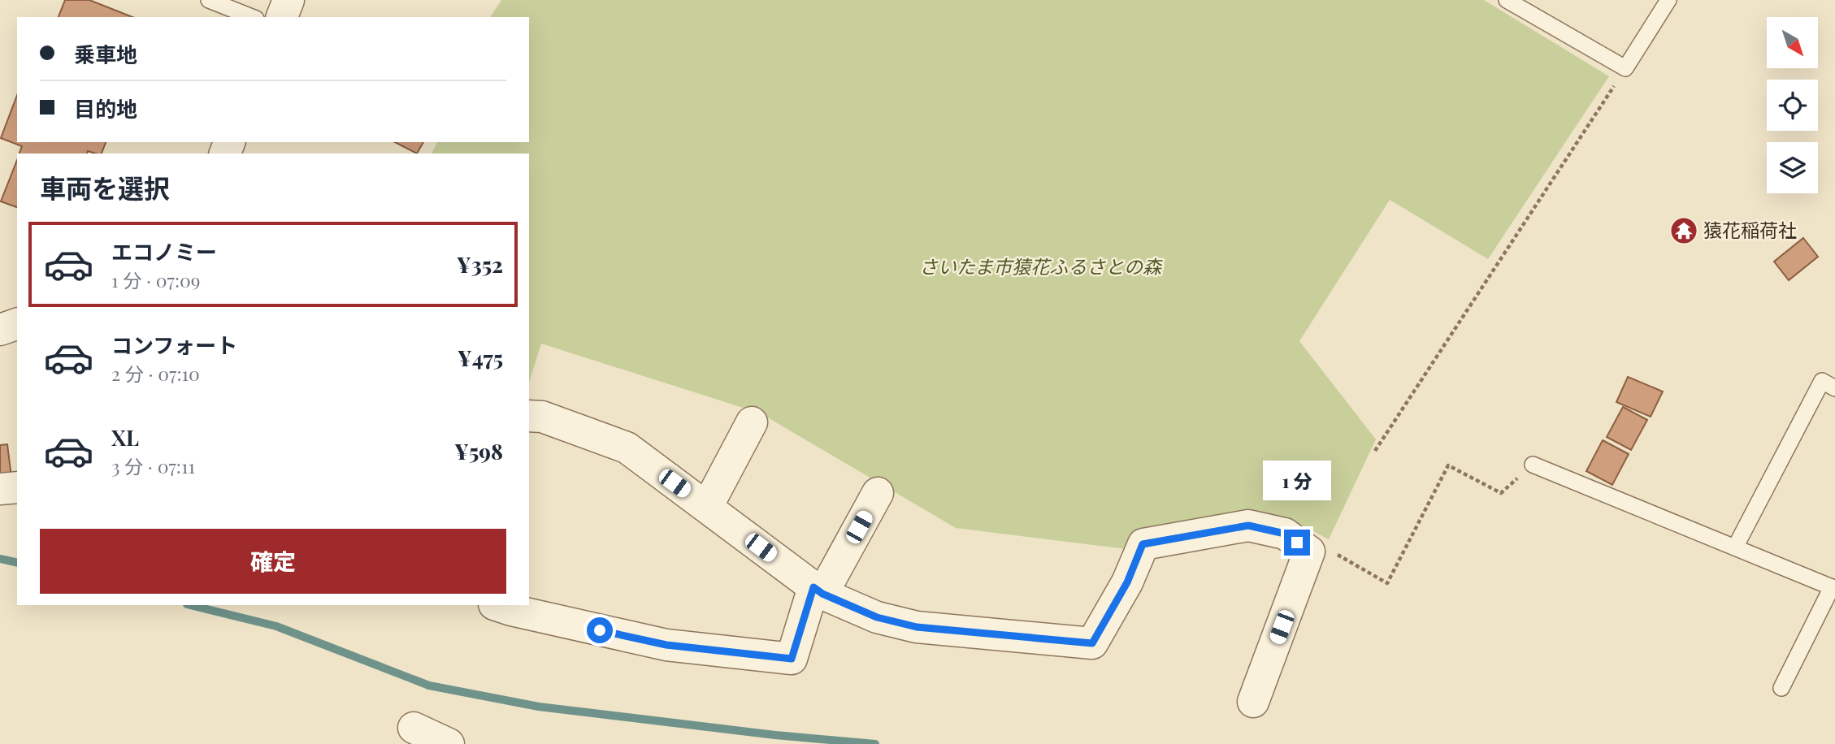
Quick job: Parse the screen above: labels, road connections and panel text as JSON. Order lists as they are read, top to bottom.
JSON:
{
  "parks": ["さいたま市猿花ふるさとの森"],
  "places": {
    "temple": ["猿花稲荷社"]
  },
  "north": "bottom right",
  "page": {
    "banner": ["乗車地", "目的地"],
    "heading": "車両を選択",
    "list": [
      {
        "name": "エコノミー",
        "note": "1 分 · 07:09",
        "value": "¥352"
      },
      {
        "name": "コンフォート",
        "note": "2 分 · 07:10",
        "value": "¥475"
      },
      {
        "name": "XL",
        "note": "3 分 · 07:11",
        "value": "¥598"
      }
    ],
    "bubble": "1 分",
    "buttons": "確定"
  }
}
